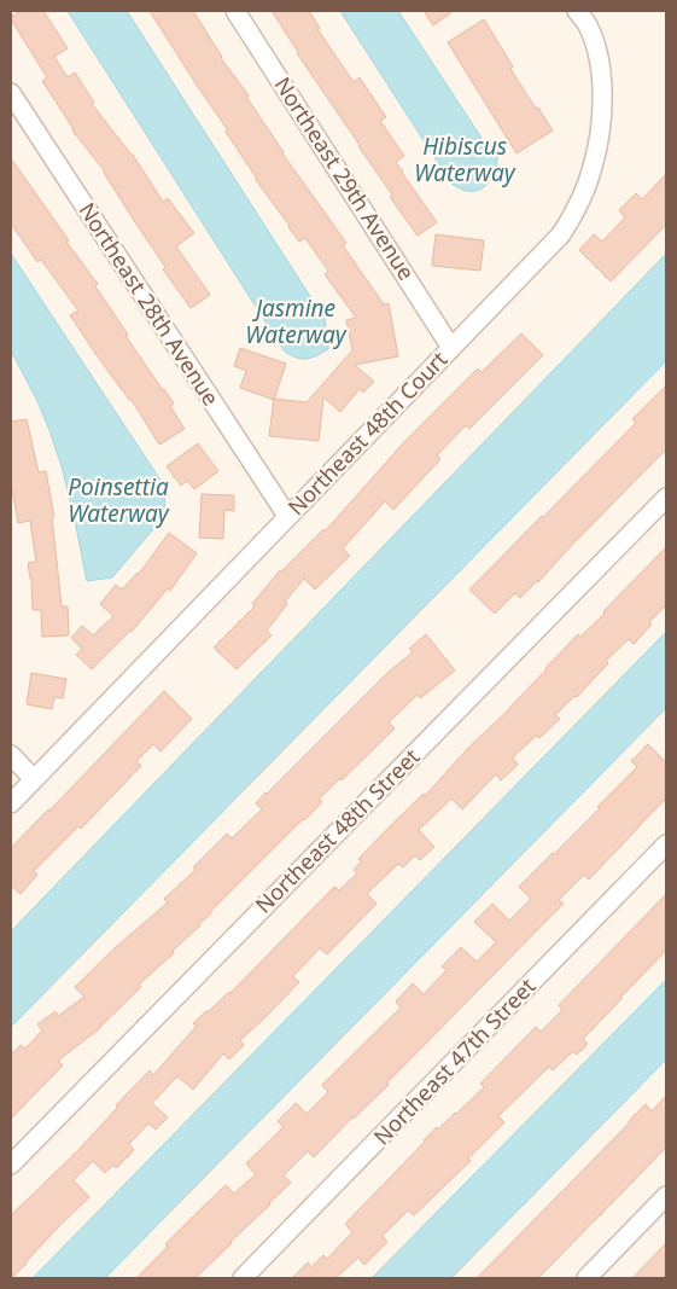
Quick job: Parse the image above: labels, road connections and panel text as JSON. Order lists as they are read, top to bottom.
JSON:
{
  "streets": {
    "street": [
      "Northeast 29th Avenue",
      "Northeast 28th Avenue",
      "Northeast 48th Court",
      "Northeast 48th Street",
      "Northeast 47th Street"
    ]
  },
  "crossings": [
    ["Northeast 29th Avenue", "Northeast 48th Court"],
    ["Northeast 28th Avenue", "Northeast 48th Court"]
  ],
  "water": ["Hibiscus Waterway", "Jasmine Waterway", "Poinsettia Waterway"]
}
